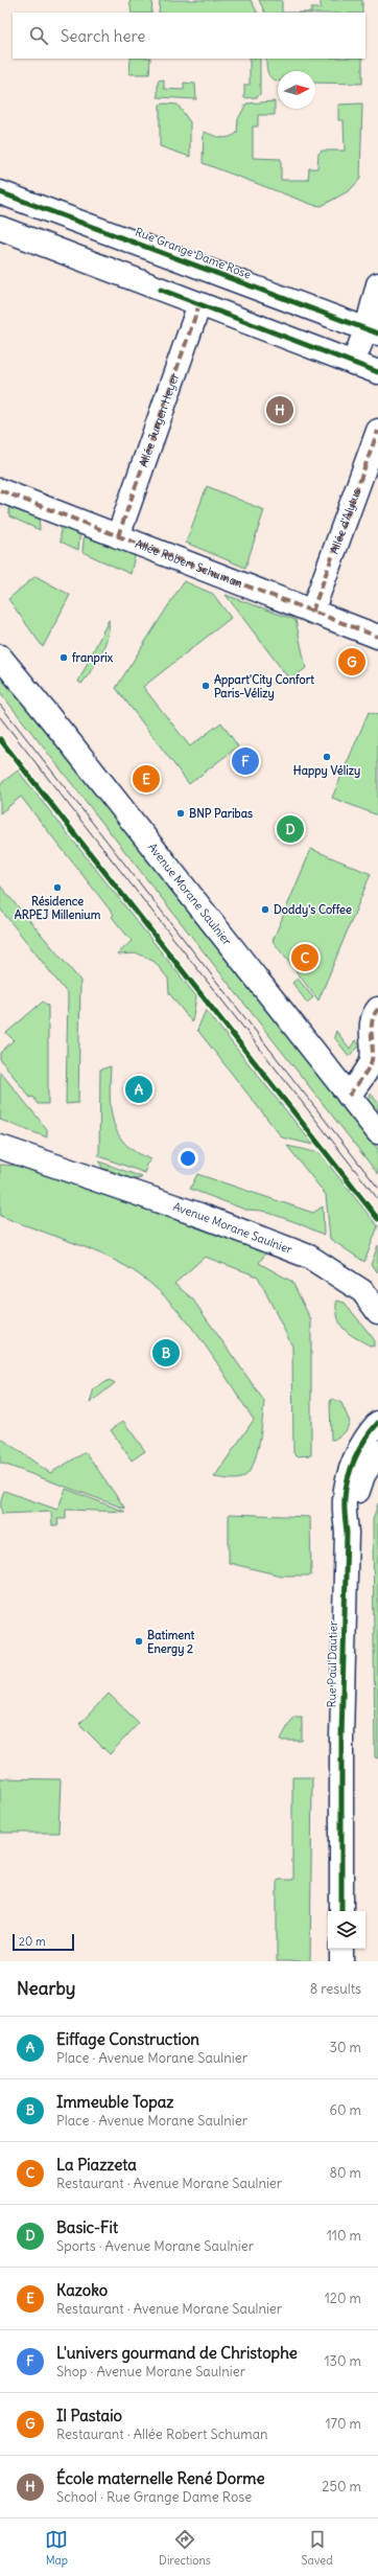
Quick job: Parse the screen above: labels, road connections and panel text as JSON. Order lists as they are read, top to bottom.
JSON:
{
  "streets": {
    "street": [
      "Rue Grange Dame Rose",
      "Allée Jurgen Heyer",
      "Allée d'Alytus",
      "Allée Robert Schuman",
      "Avenue Morane Saulnier",
      "Rue Paul Dautier"
    ]
  },
  "crossings": [
    ["Allée Jurgen Heyer", "Allée Robert Schuman"],
    ["Allée d'Alytus", "Allée Robert Schuman"]
  ],
  "places": [
    "franprix",
    "Appart'City Confort Paris-Vélizy",
    "Happy Vélizy",
    "BNP Paribas",
    "Résidence ARPEJ Millenium",
    "Doddy's Coffee",
    "Batiment Energy 2"
  ],
  "scale_bar": "20 m",
  "north": "right",
  "page": {
    "search": "Search here",
    "pins": [
      "H",
      "G",
      "F",
      "E",
      "D",
      "C",
      "A",
      "B"
    ],
    "scale": "20 m",
    "heading": ["Nearby", "8 results"],
    "list": [
      {
        "mark": "A",
        "name": "Eiffage Construction",
        "note": "Place · Avenue Morane Saulnier",
        "value": "30 m"
      },
      {
        "mark": "B",
        "name": "Immeuble Topaz",
        "note": "Place · Avenue Morane Saulnier",
        "value": "60 m"
      },
      {
        "mark": "C",
        "name": "La Piazzeta",
        "note": "Restaurant · Avenue Morane Saulnier",
        "value": "80 m"
      },
      {
        "mark": "D",
        "name": "Basic-Fit",
        "note": "Sports · Avenue Morane Saulnier",
        "value": "110 m"
      },
      {
        "mark": "E",
        "name": "Kazoko",
        "note": "Restaurant · Avenue Morane Saulnier",
        "value": "120 m"
      },
      {
        "mark": "F",
        "name": "L'univers gourmand de Christophe",
        "note": "Shop · Avenue Morane Saulnier",
        "value": "130 m"
      },
      {
        "mark": "G",
        "name": "Il Pastaio",
        "note": "Restaurant · Allée Robert Schuman",
        "value": "170 m"
      },
      {
        "mark": "H",
        "name": "École maternelle René Dorme",
        "note": "School · Rue Grange Dame Rose",
        "value": "250 m"
      }
    ],
    "nav": ["Map", "Directions", "Saved"]
  }
}
